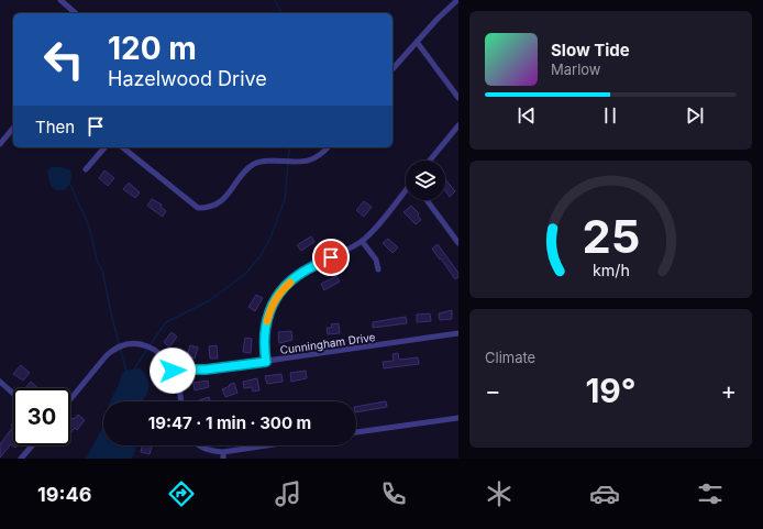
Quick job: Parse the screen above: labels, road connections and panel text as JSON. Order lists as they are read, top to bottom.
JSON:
{
  "streets": {
    "street": ["Cunningham Drive"]
  },
  "page": {
    "turn": ["120 m", "Hazelwood Drive"],
    "song": ["Slow Tide", "Marlow"],
    "then": "Then",
    "tile": "Climate",
    "heat": ["−", "19°", "+"],
    "limit": "30",
    "trip": "19:47 · 1 min · 300 m",
    "tabs": "19:46",
    "gauge": ["25", "km/h"]
  }
}
